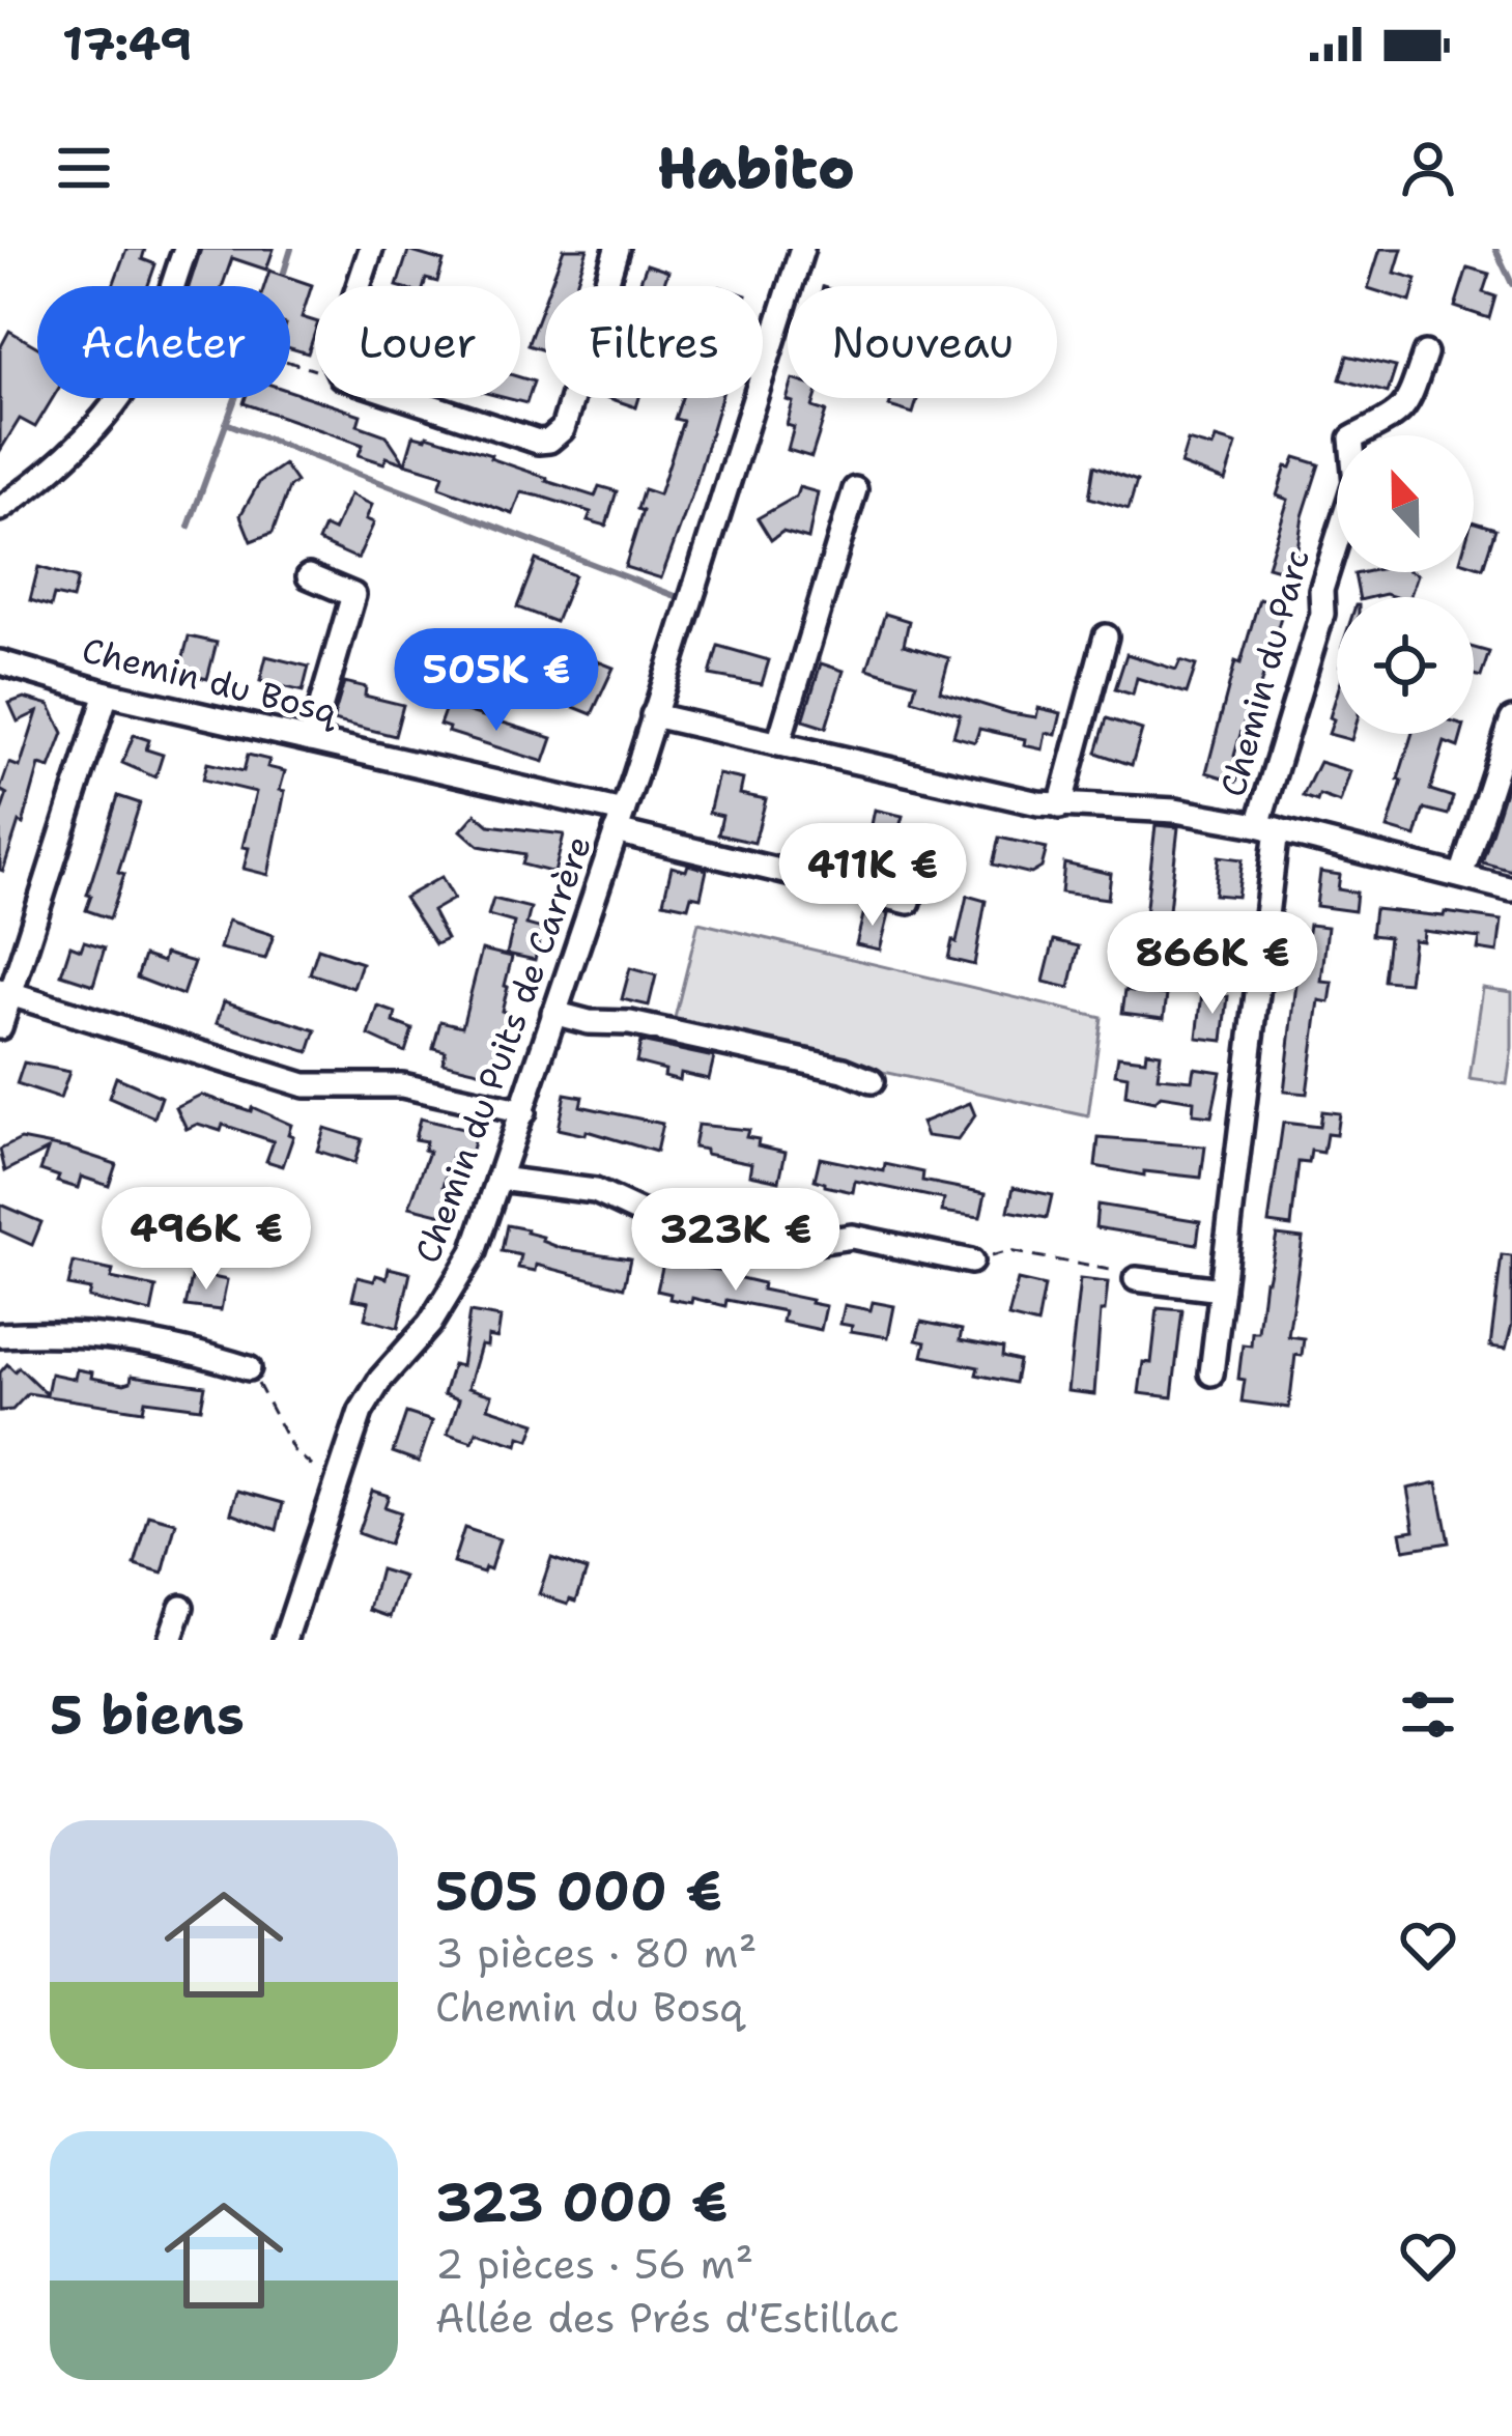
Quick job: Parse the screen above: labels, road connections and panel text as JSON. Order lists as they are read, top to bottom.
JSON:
{
  "streets": {
    "street": ["Chemin du Parc", "Chemin du Bosq", "Chemin du Puits de Carrère"]
  },
  "crossings": [
    ["Chemin du Bosq", "Chemin du Puits de Carrère"]
  ],
  "north": "top",
  "page": {
    "status": "17:49",
    "header": "Habito",
    "chip": [
      "Acheter",
      "Louer",
      "Filtres",
      "Nouveau"
    ],
    "price": [
      "505K €",
      "411K €",
      "866K €",
      "496K €",
      "323K €"
    ],
    "heading": "5 biens",
    "list": [
      {
        "name": "505 000 €",
        "note": "3 pièces · 80 m² · Chemin du Bosq"
      },
      {
        "name": "323 000 €",
        "note": "2 pièces · 56 m² · Allée des Prés d'Estillac"
      }
    ]
  }
}
